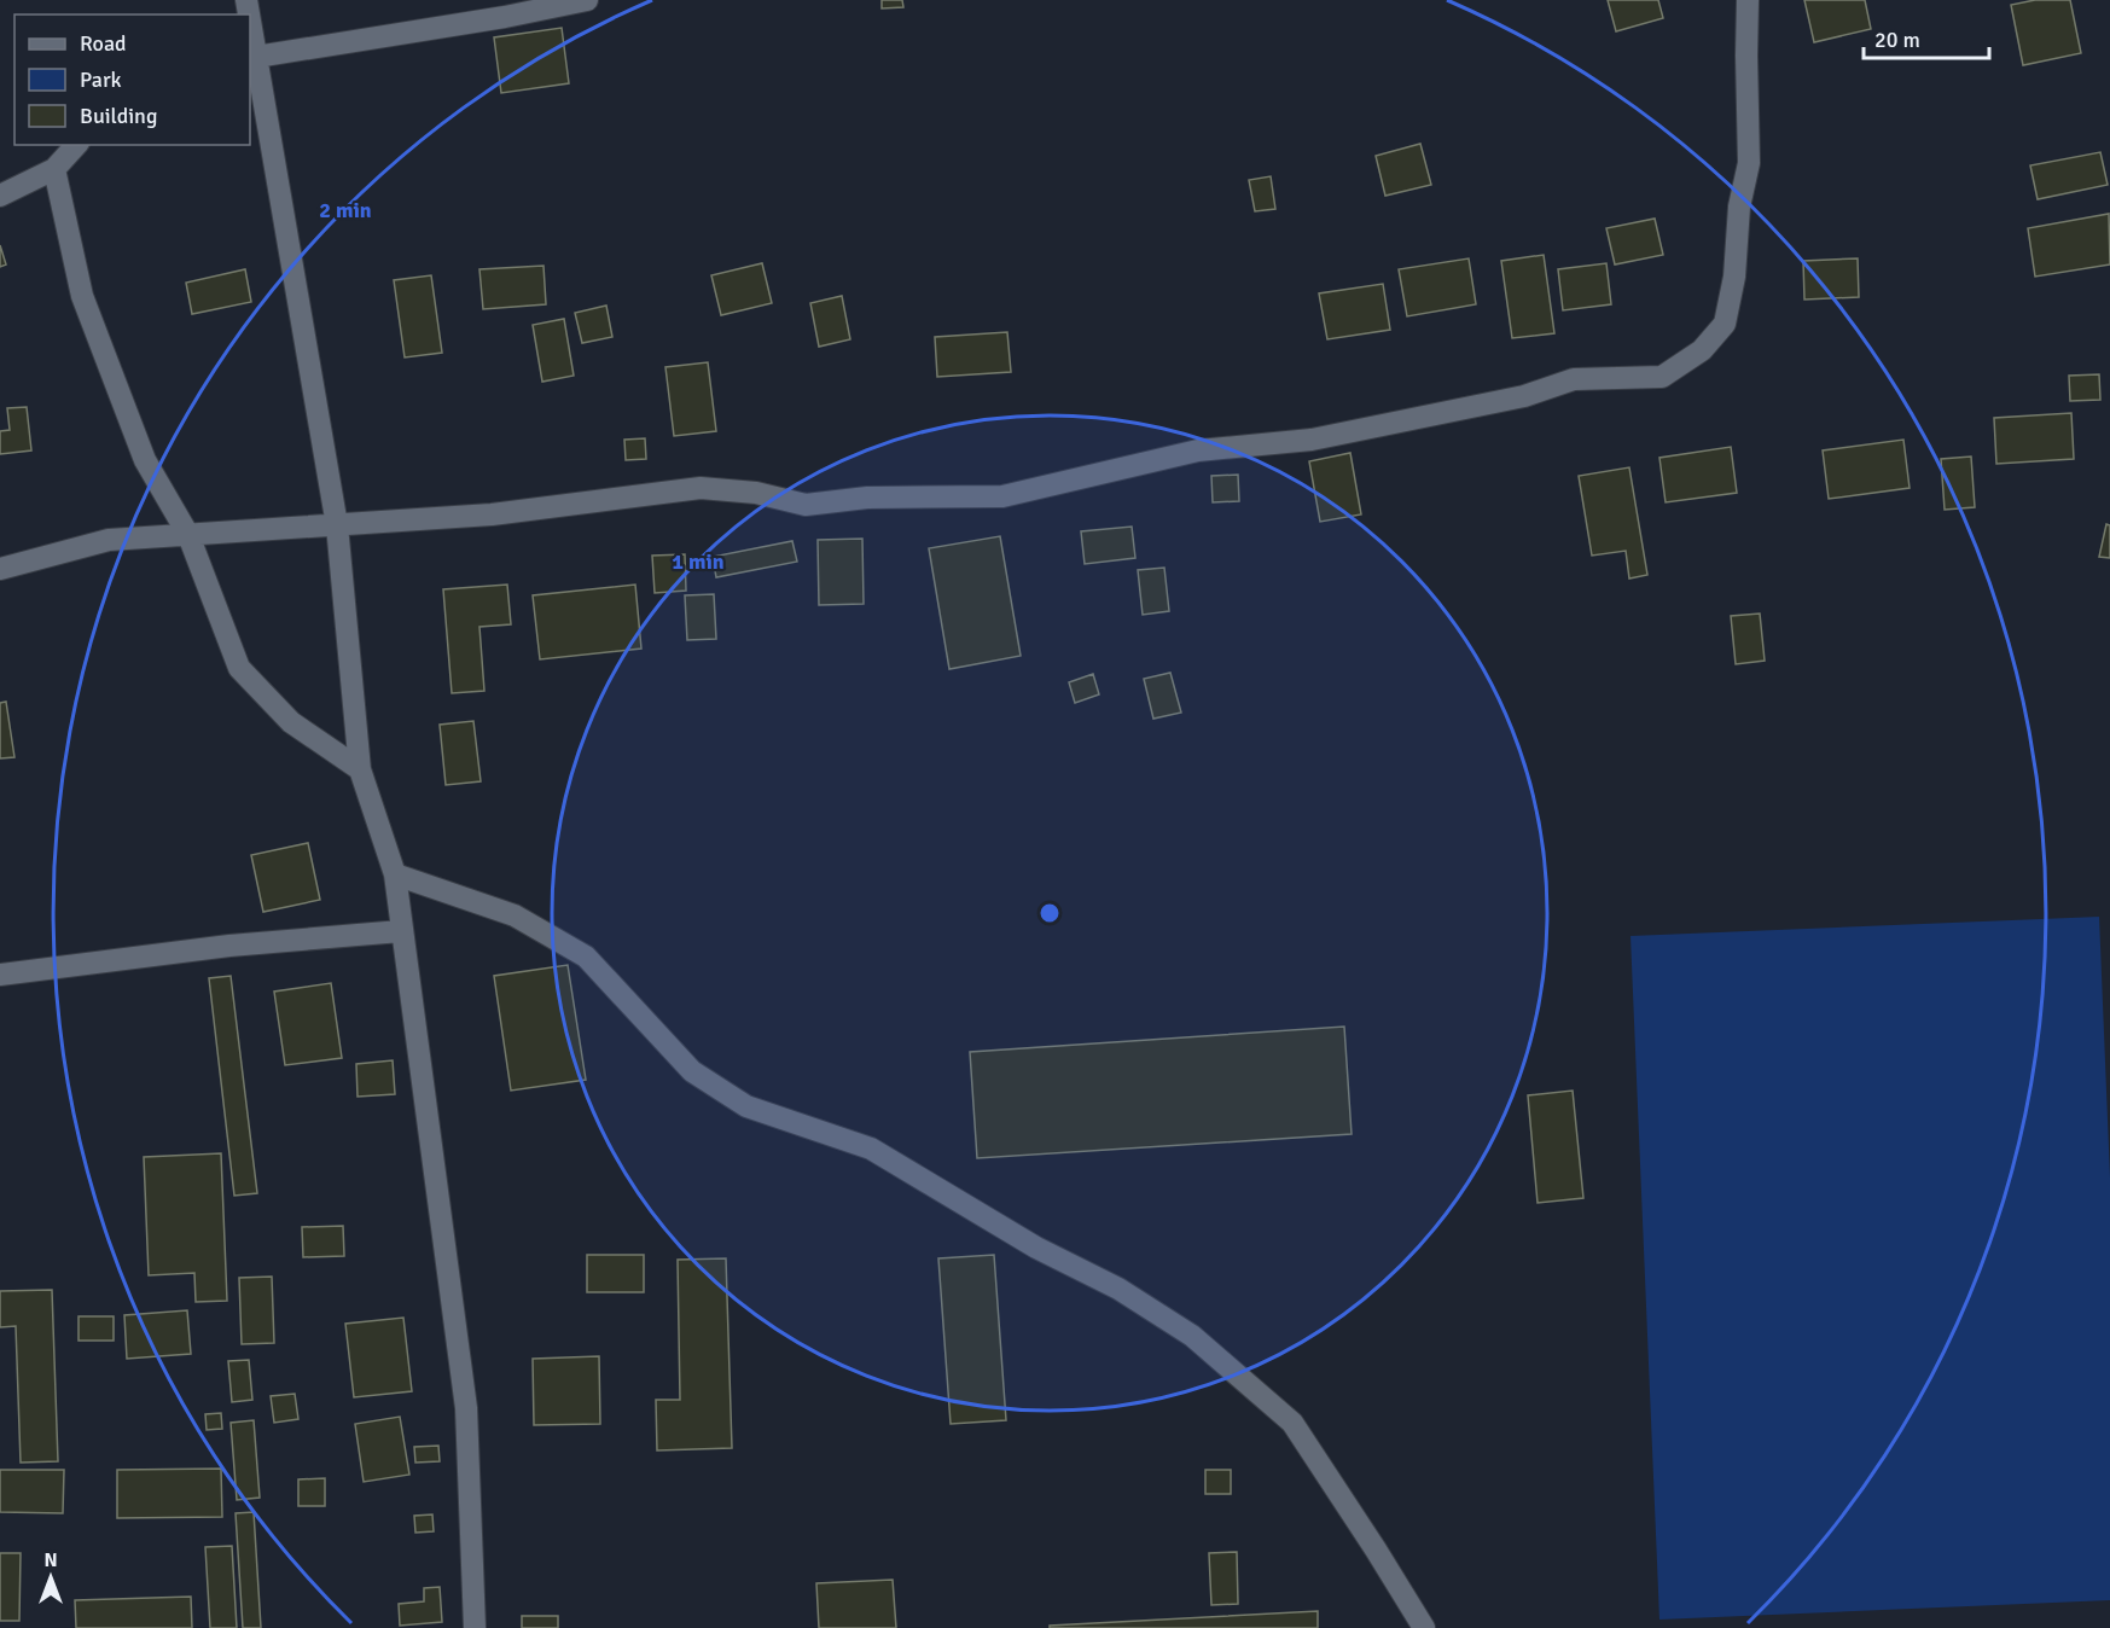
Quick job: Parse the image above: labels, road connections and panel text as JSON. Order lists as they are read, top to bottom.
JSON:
{
  "legend": ["Road", "Park", "Building"],
  "scale_bar": "20 m",
  "north": "top",
  "rings": ["2 min", "1 min"]
}
